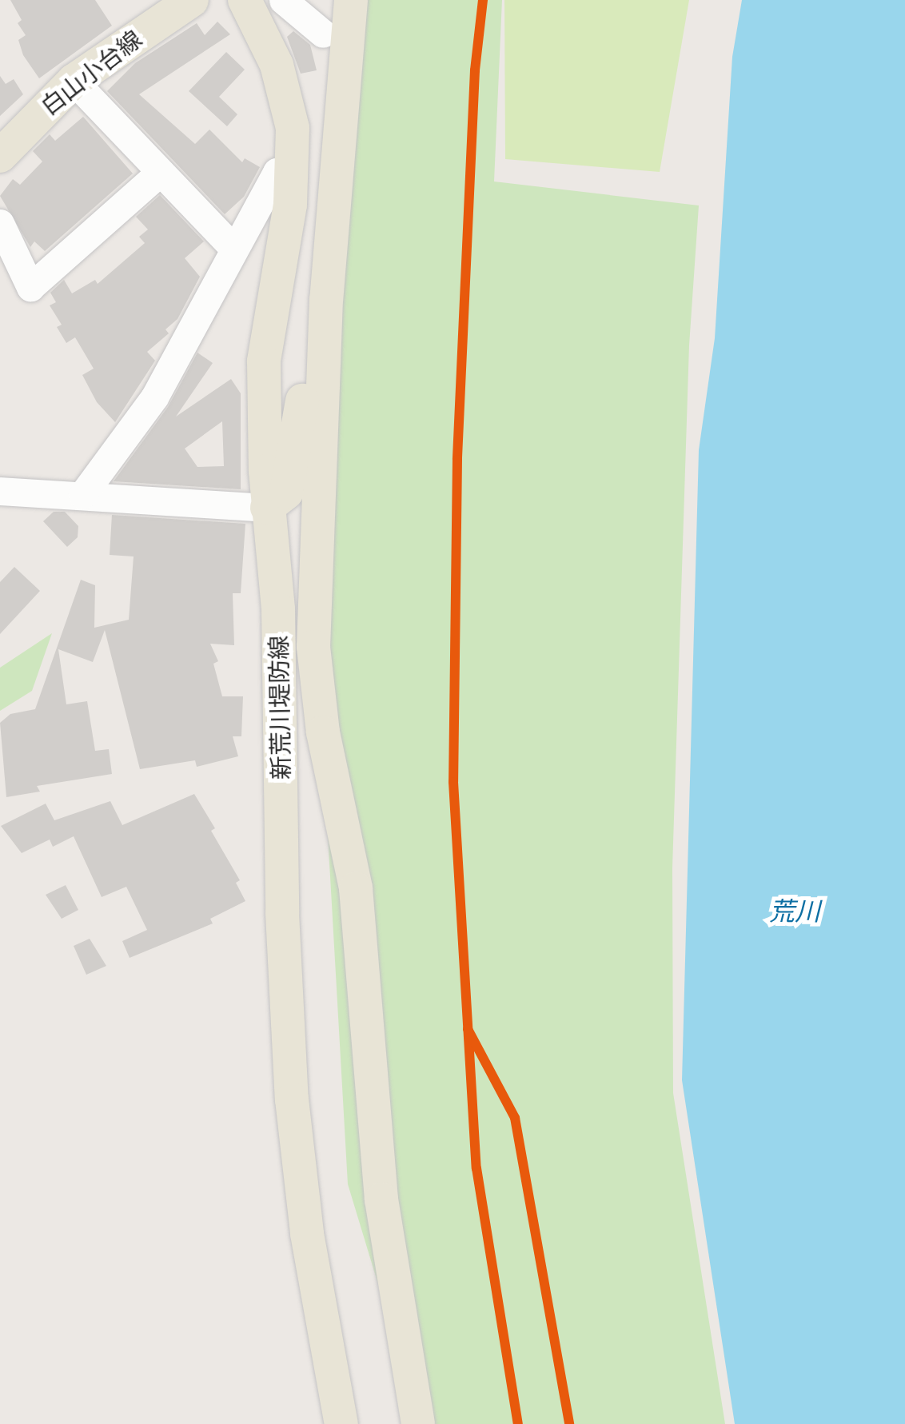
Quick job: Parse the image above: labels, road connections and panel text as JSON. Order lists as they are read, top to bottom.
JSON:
{
  "streets": {
    "main road": ["白山小台線", "新荒川堤防線"]
  },
  "water": ["荒川"]
}
